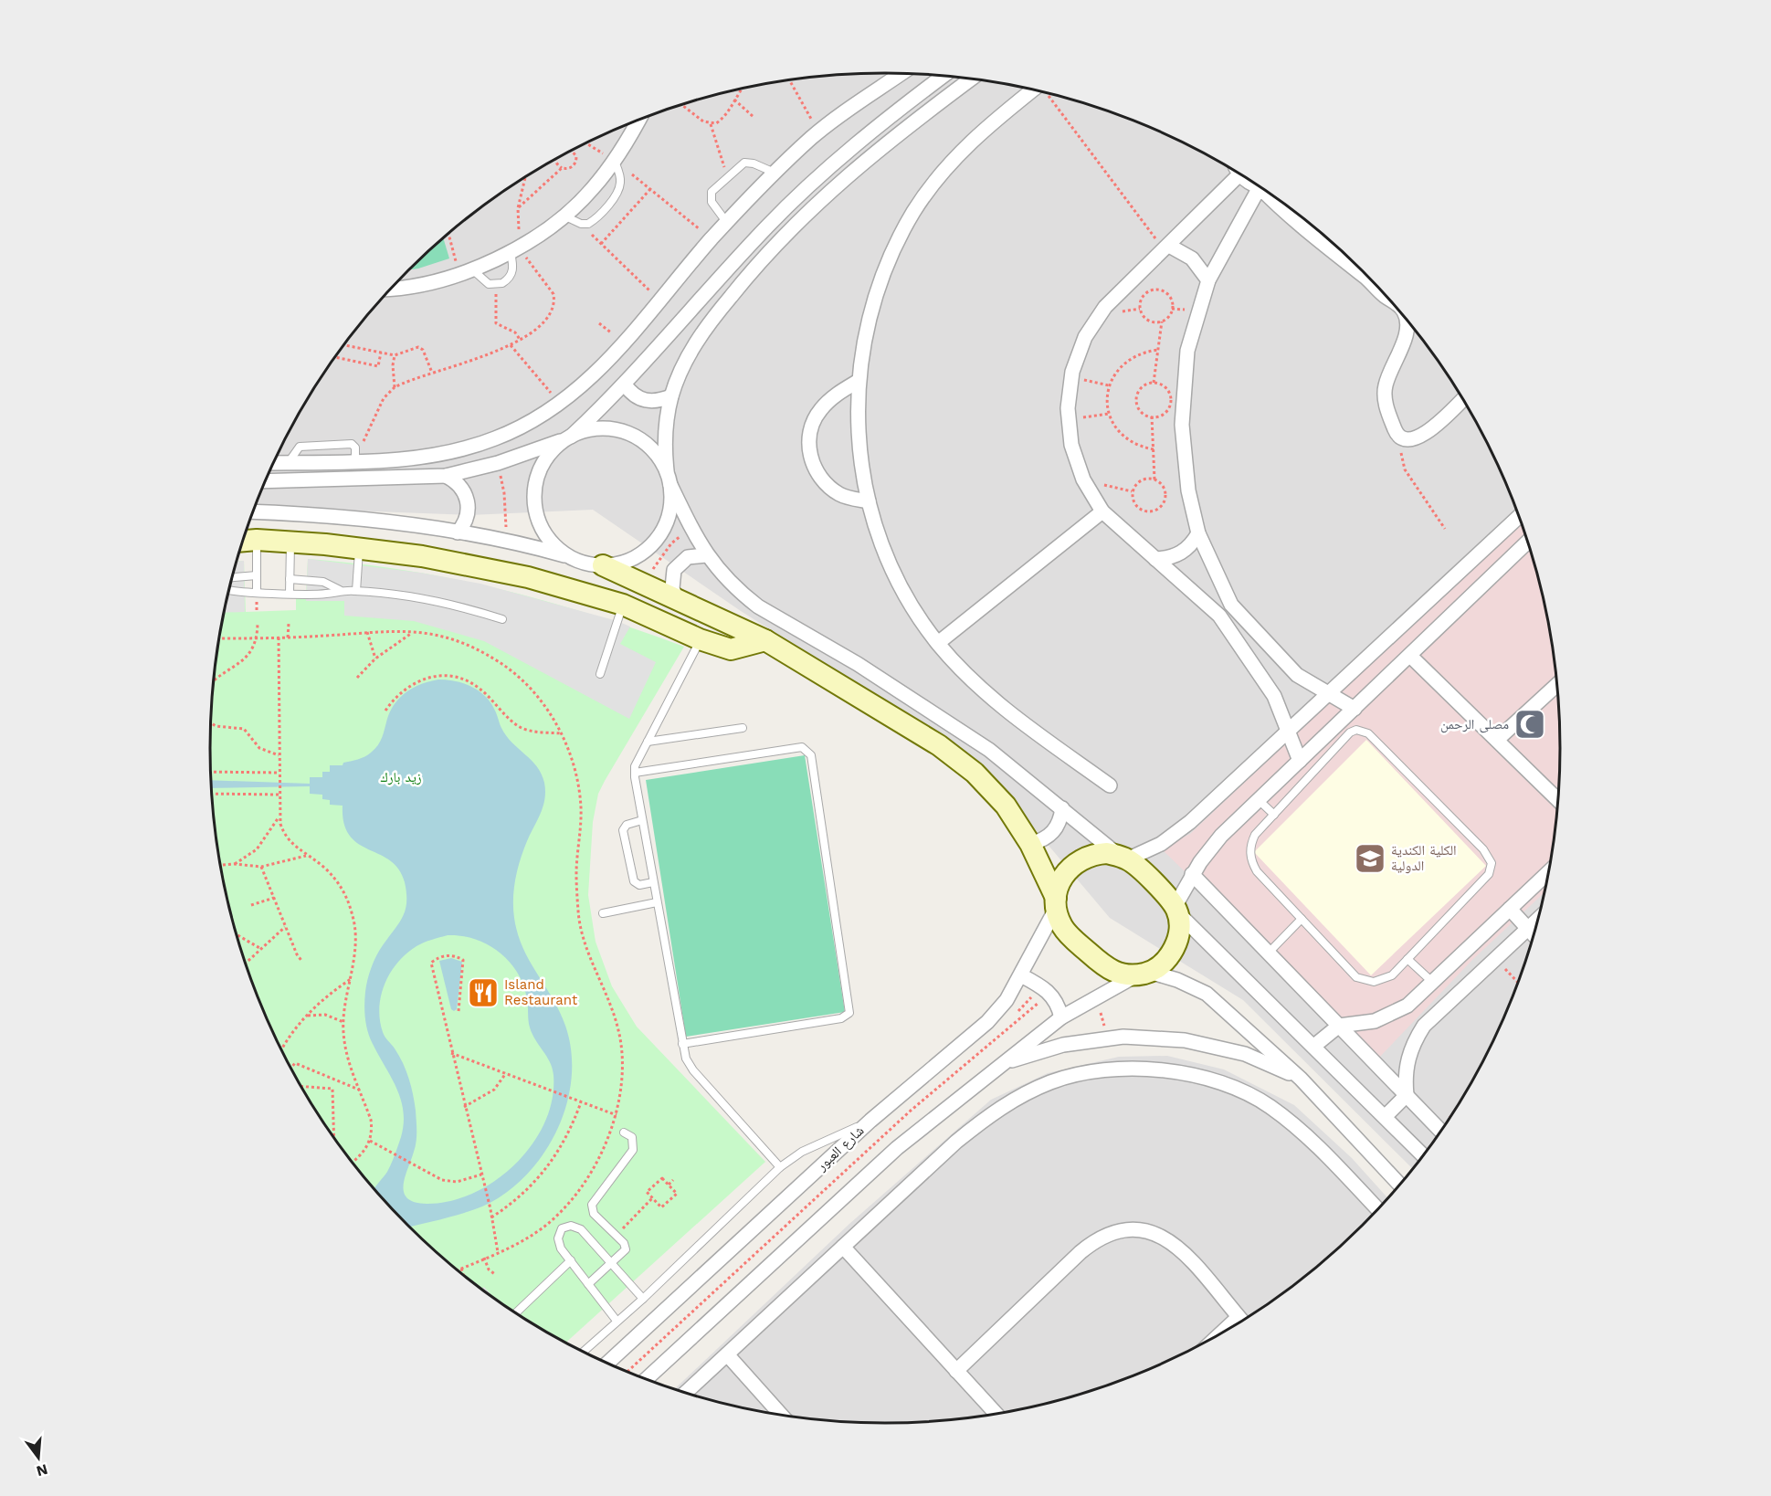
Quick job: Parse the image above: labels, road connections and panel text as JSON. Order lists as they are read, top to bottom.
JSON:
{
  "streets": {
    "street": ["شارع العبور"]
  },
  "parks": ["زيد بارك"],
  "places": {
    "mosque": ["مصلى الرحمن"],
    "school or university": ["الكلية الكندية الدولية"],
    "restaurant": ["Island Restaurant"]
  },
  "north": "bottom"
}
